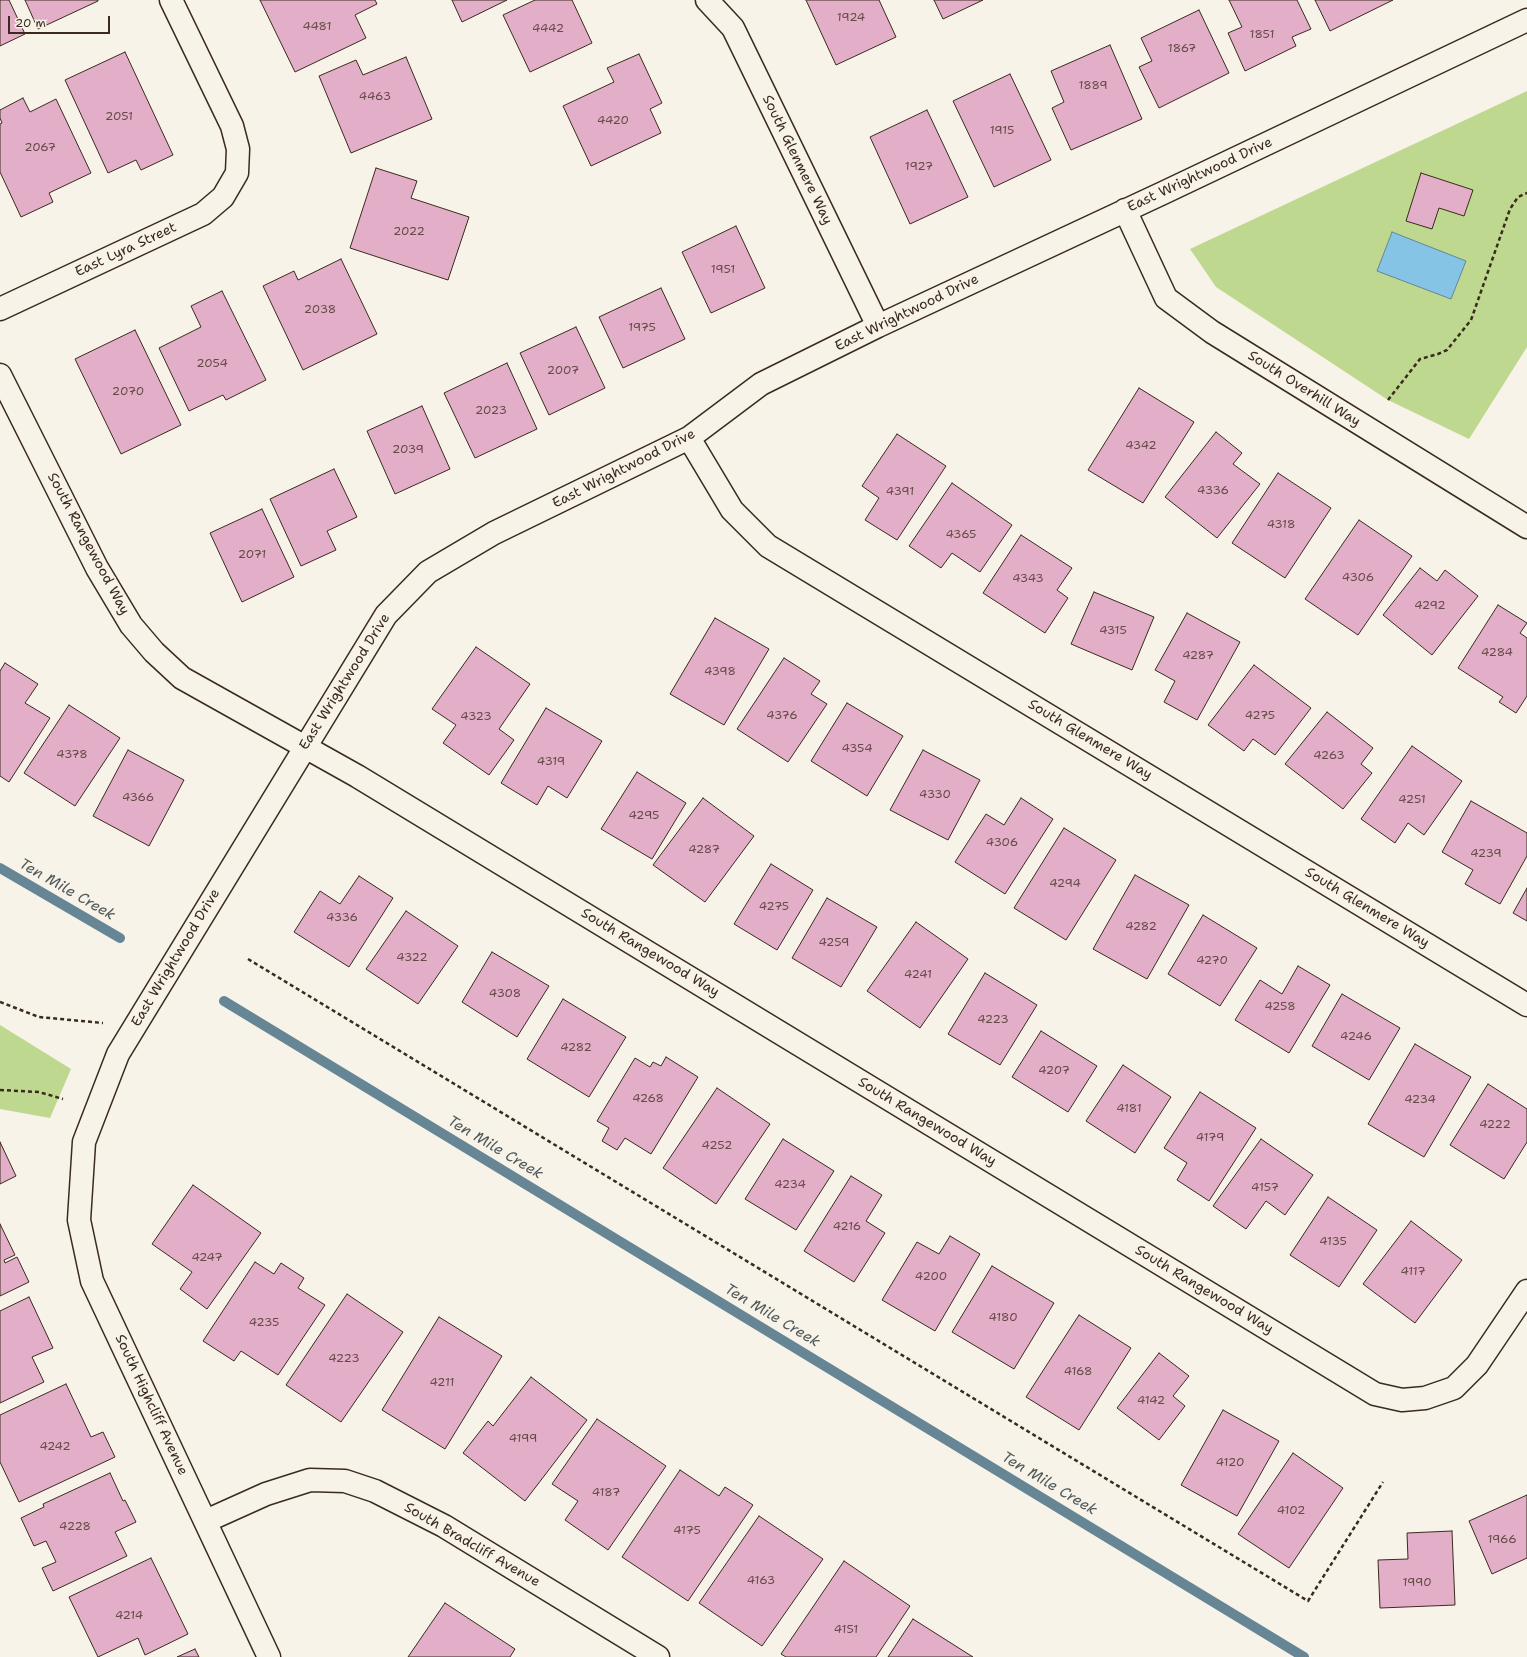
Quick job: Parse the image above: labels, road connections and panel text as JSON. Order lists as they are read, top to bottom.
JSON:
{
  "streets": {
    "street": [
      "South Glenmere Way",
      "East Wrightwood Drive",
      "East Lyra Street",
      "South Overhill Way",
      "South Rangewood Way",
      "South Highcliff Avenue",
      "South Bradcliff Avenue"
    ]
  },
  "crossings": [
    ["South Glenmere Way", "East Wrightwood Drive"],
    ["East Wrightwood Drive", "South Overhill Way"],
    ["East Wrightwood Drive", "South Rangewood Way"],
    ["East Wrightwood Drive", "South Highcliff Avenue"],
    ["South Highcliff Avenue", "South Bradcliff Avenue"]
  ],
  "water": ["Ten Mile Creek"],
  "house_numbers": [
    "1924",
    "4481",
    "4442",
    "1851",
    "1867",
    "1889",
    "4463",
    "2051",
    "4420",
    "1915",
    "2067",
    "1927",
    "2022",
    "1951",
    "2038",
    "1975",
    "2054",
    "2007",
    "2070",
    "2023",
    "4342",
    "2039",
    "4336",
    "4391",
    "4318",
    "4365",
    "2071",
    "4306",
    "4343",
    "4292",
    "4315",
    "4284",
    "4287",
    "4398",
    "4376",
    "4275",
    "4323",
    "4354",
    "4378",
    "4263",
    "4319",
    "4330",
    "4366",
    "4251",
    "4295",
    "4306",
    "4287",
    "4239",
    "4294",
    "4275",
    "4336",
    "4282",
    "4259",
    "4322",
    "4270",
    "4241",
    "4308",
    "4258",
    "4223",
    "4246",
    "4282",
    "4207",
    "4268",
    "4234",
    "4181",
    "4222",
    "4179",
    "4252",
    "4234",
    "4157",
    "4216",
    "4135",
    "4247",
    "4117",
    "4200",
    "4180",
    "4235",
    "4223",
    "4168",
    "4211",
    "4142",
    "4199",
    "4242",
    "4120",
    "4187",
    "4102",
    "4228",
    "4175",
    "1966",
    "4163",
    "1990",
    "4214",
    "4151"
  ],
  "scale_bar": "20 m"
}
